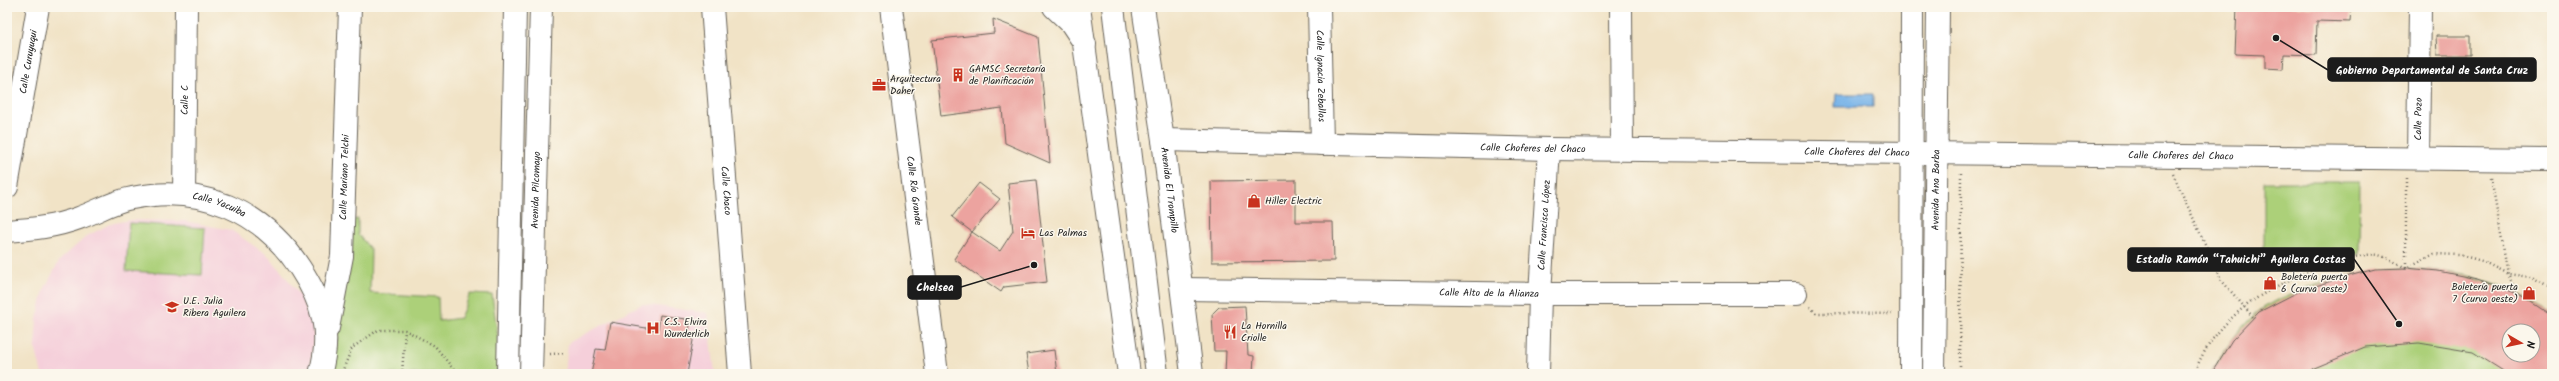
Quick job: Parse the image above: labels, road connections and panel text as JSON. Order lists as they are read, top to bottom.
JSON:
{
  "streets": {
    "street": [
      "Calle Curuyuqui",
      "Calle Ignacia Zeballos",
      "Calle C",
      "Calle Pozo",
      "Calle Choferes del Chaco",
      "Calle Mariano Telchi",
      "Avenida Pilcomayo",
      "Calle Chaco",
      "Calle Río Grande",
      "Avenida El Trompillo",
      "Avenida Ana Barba",
      "Calle Yacuiba",
      "Calle Francisca López",
      "Calle Alto de la Alianza"
    ]
  },
  "crossings": [
    ["Calle Ignacia Zeballos", "Calle Choferes del Chaco"],
    ["Calle C", "Calle Yacuiba"],
    ["Calle Pozo", "Calle Choferes del Chaco"],
    ["Calle Choferes del Chaco", "Avenida El Trompillo"],
    ["Calle Choferes del Chaco", "Avenida Ana Barba"],
    ["Calle Choferes del Chaco", "Calle Francisca López"],
    ["Calle Mariano Telchi", "Calle Yacuiba"],
    ["Avenida El Trompillo", "Calle Alto de la Alianza"],
    ["Calle Francisca López", "Calle Alto de la Alianza"]
  ],
  "places": {
    "other": ["Gobierno Departamental de Santa Cruz", "Chelsea", "Estadio Ramón “Tahuichi” Aguilera Costas"],
    "building": ["GAMSC Secretaría de Planificación"],
    "office": ["Arquitectura Daher"],
    "shop": ["Hiller Electric", "Boletería puerta 6 (curva oeste)", "Boletería puerta 7 (curva oeste)"],
    "hotel": ["Las Palmas"],
    "school or university": ["U.E. Julia Ribera Aguilera"],
    "hospital": ["C.S. Elvira Wunderlich"],
    "restaurant": ["La Hornilla Criolle"]
  },
  "north": "right"
}
